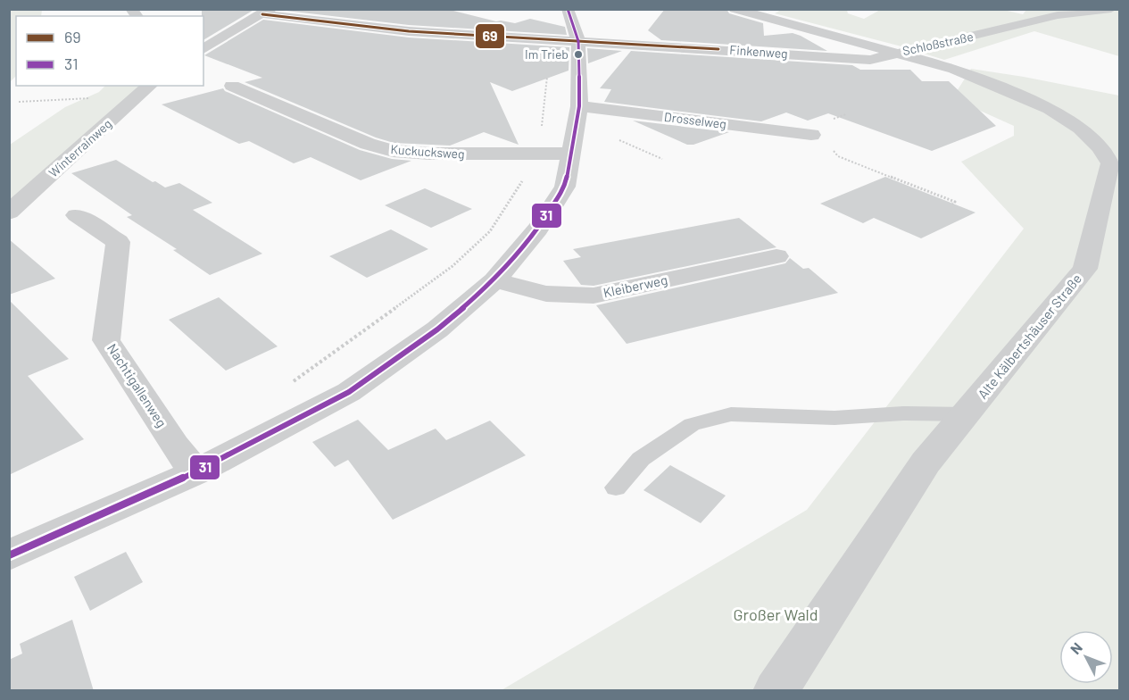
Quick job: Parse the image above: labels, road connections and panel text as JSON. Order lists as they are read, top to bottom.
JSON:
{
  "streets": {
    "street": [
      "Schloßstraße",
      "Finkenweg",
      "Drosselweg",
      "Winterrainweg",
      "Kuckucksweg",
      "Kleiberweg",
      "Alte Kälbertshäuser Straße",
      "Nachtigallenweg"
    ]
  },
  "crossings": [
    ["Schloßstraße", "Finkenweg"],
    ["Schloßstraße", "Alte Kälbertshäuser Straße"],
    ["Finkenweg", "Alte Kälbertshäuser Straße"],
    ["Drosselweg", "Kuckucksweg"]
  ],
  "parks": ["Großer Wald"],
  "places": ["Im Trieb"],
  "lines": ["transit line 31", "transit line 69"],
  "legend": ["69", "31"],
  "north": "top left"
}
